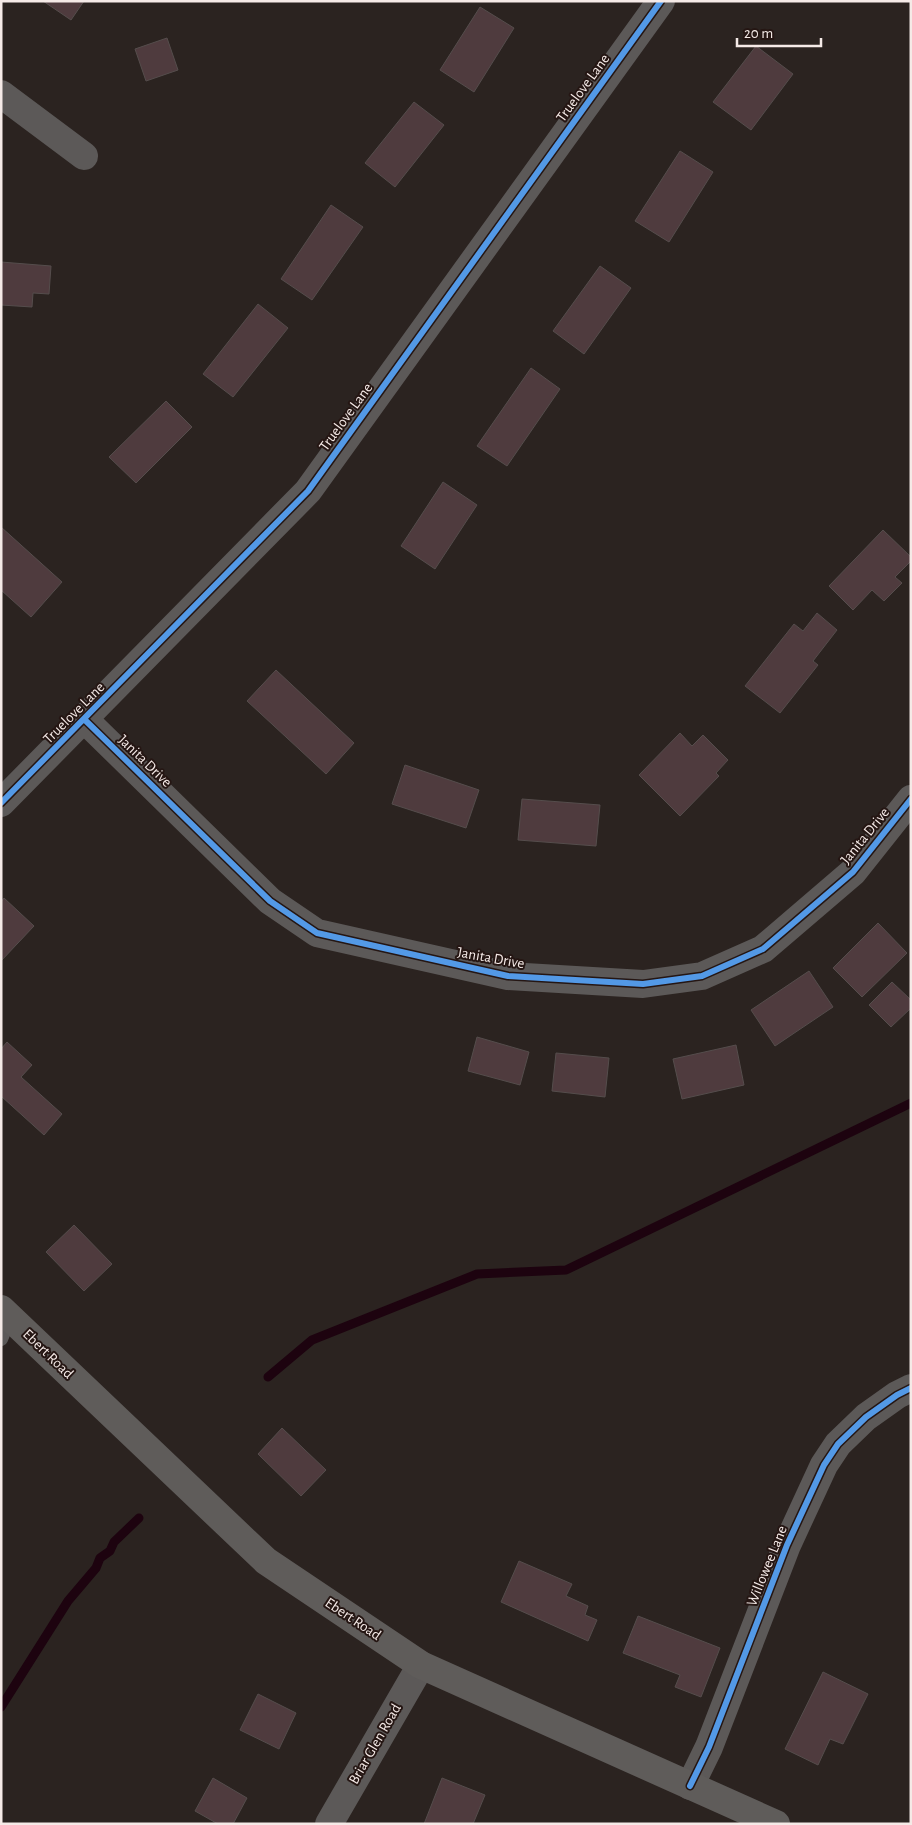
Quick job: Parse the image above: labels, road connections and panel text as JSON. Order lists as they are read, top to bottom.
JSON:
{
  "streets": {
    "main road": ["Ebert Road"],
    "street": [
      "Truelove Lane",
      "Janita Drive",
      "Willowee Lane",
      "Briar Glen Road"
    ]
  },
  "crossings": [
    ["Truelove Lane", "Janita Drive"],
    ["Ebert Road", "Willowee Lane"],
    ["Ebert Road", "Briar Glen Road"]
  ],
  "scale_bar": "20 m"
}
